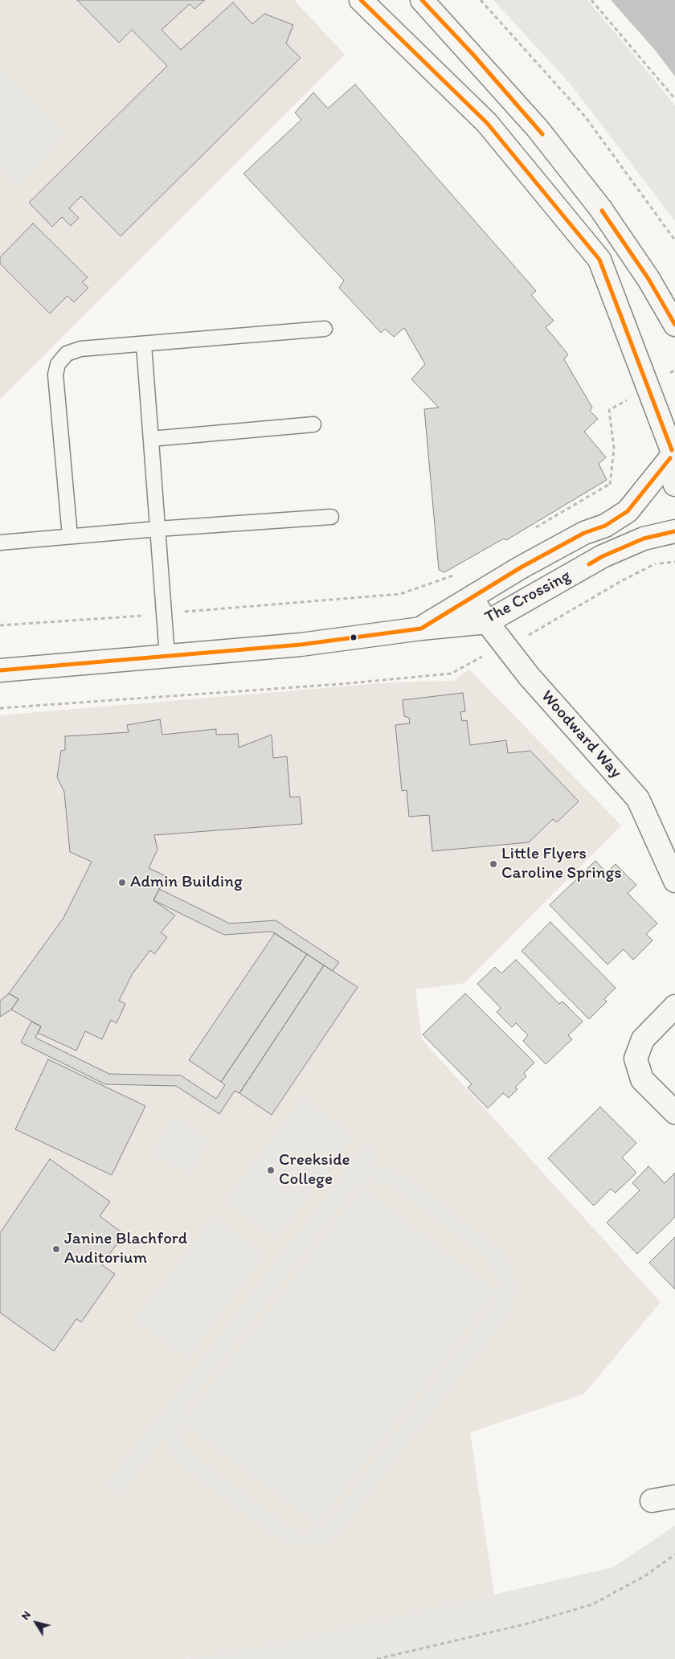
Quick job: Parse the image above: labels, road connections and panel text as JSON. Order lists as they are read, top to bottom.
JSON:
{
  "streets": {
    "street": ["The Crossing", "Woodward Way"]
  },
  "crossings": [
    ["The Crossing", "Woodward Way"]
  ],
  "places": [
    "Little Flyers Caroline Springs",
    "Admin Building",
    "Creekside College",
    "Janine Blachford Auditorium"
  ],
  "north": "top left"
}
